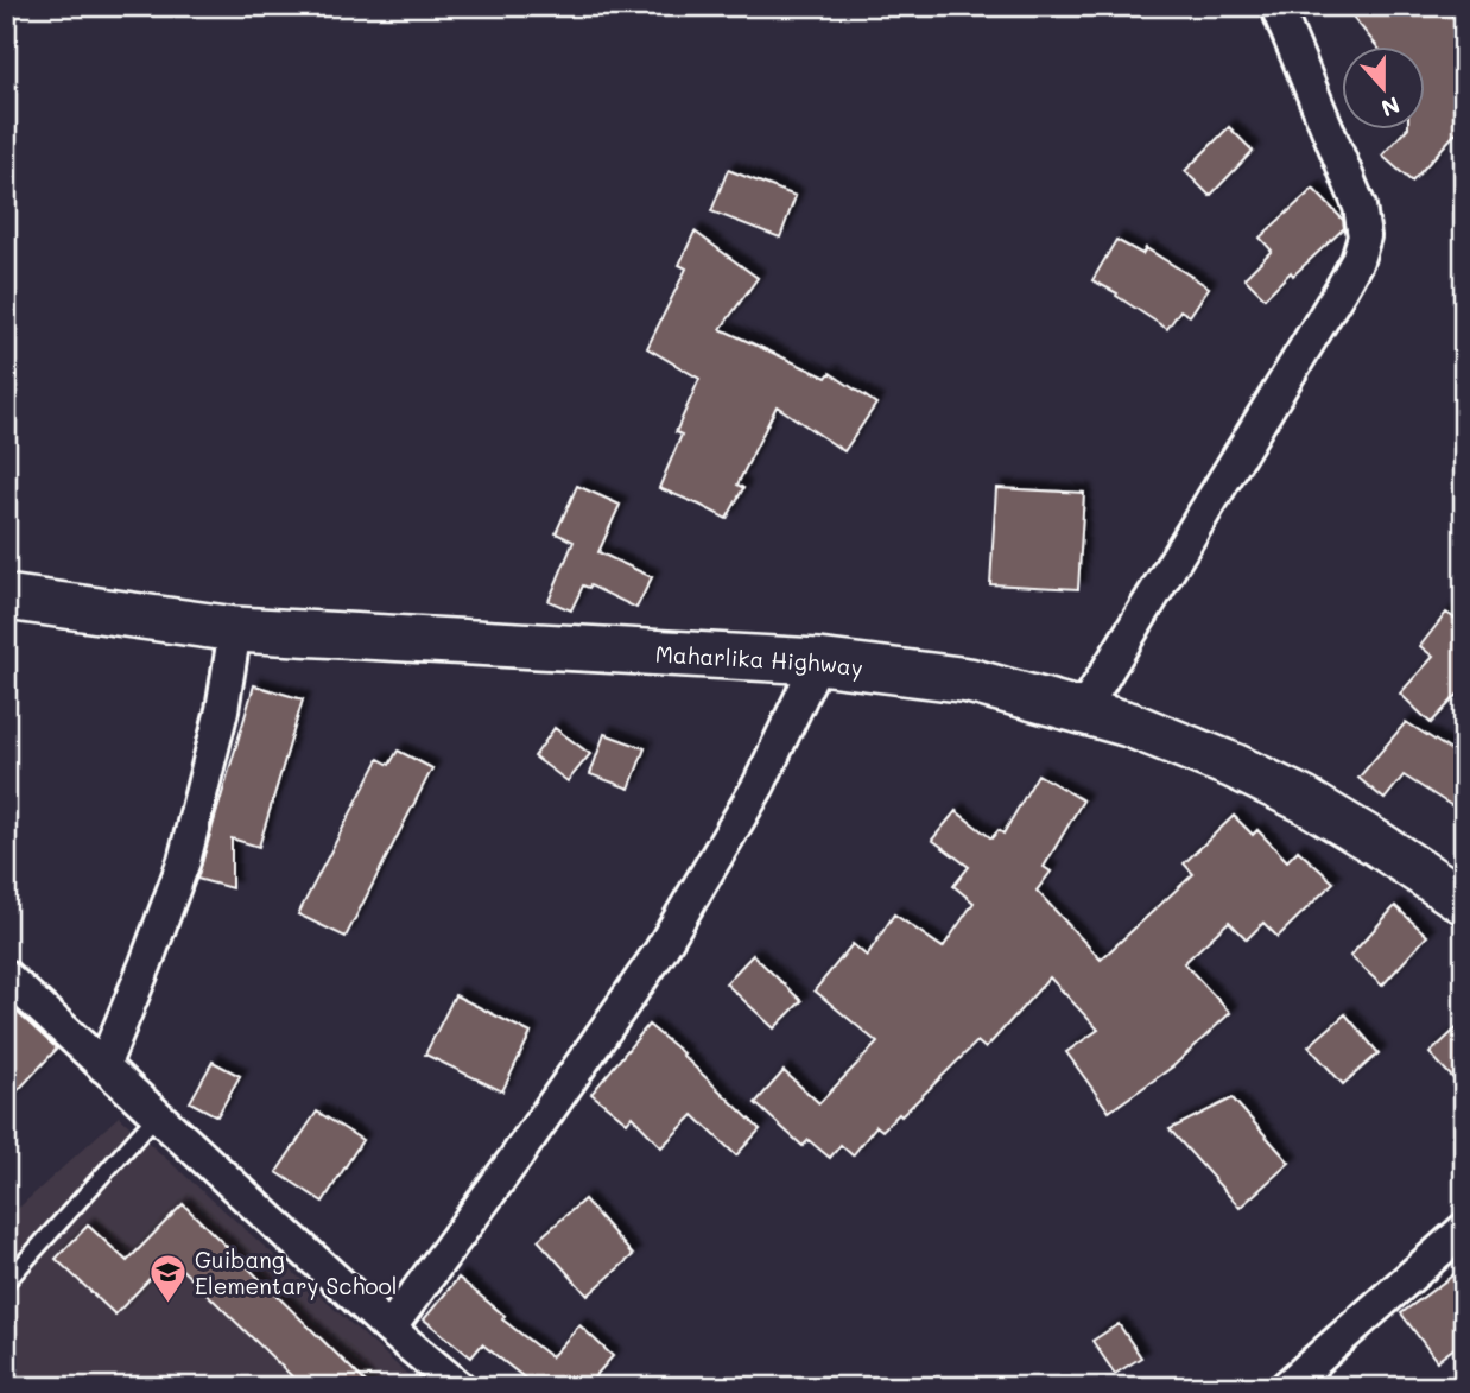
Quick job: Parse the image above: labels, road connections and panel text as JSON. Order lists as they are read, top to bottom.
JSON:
{
  "streets": {
    "main road": ["Maharlika Highway"]
  },
  "places": {
    "school or university": ["Guibang Elementary School"]
  },
  "north": "bottom"
}
